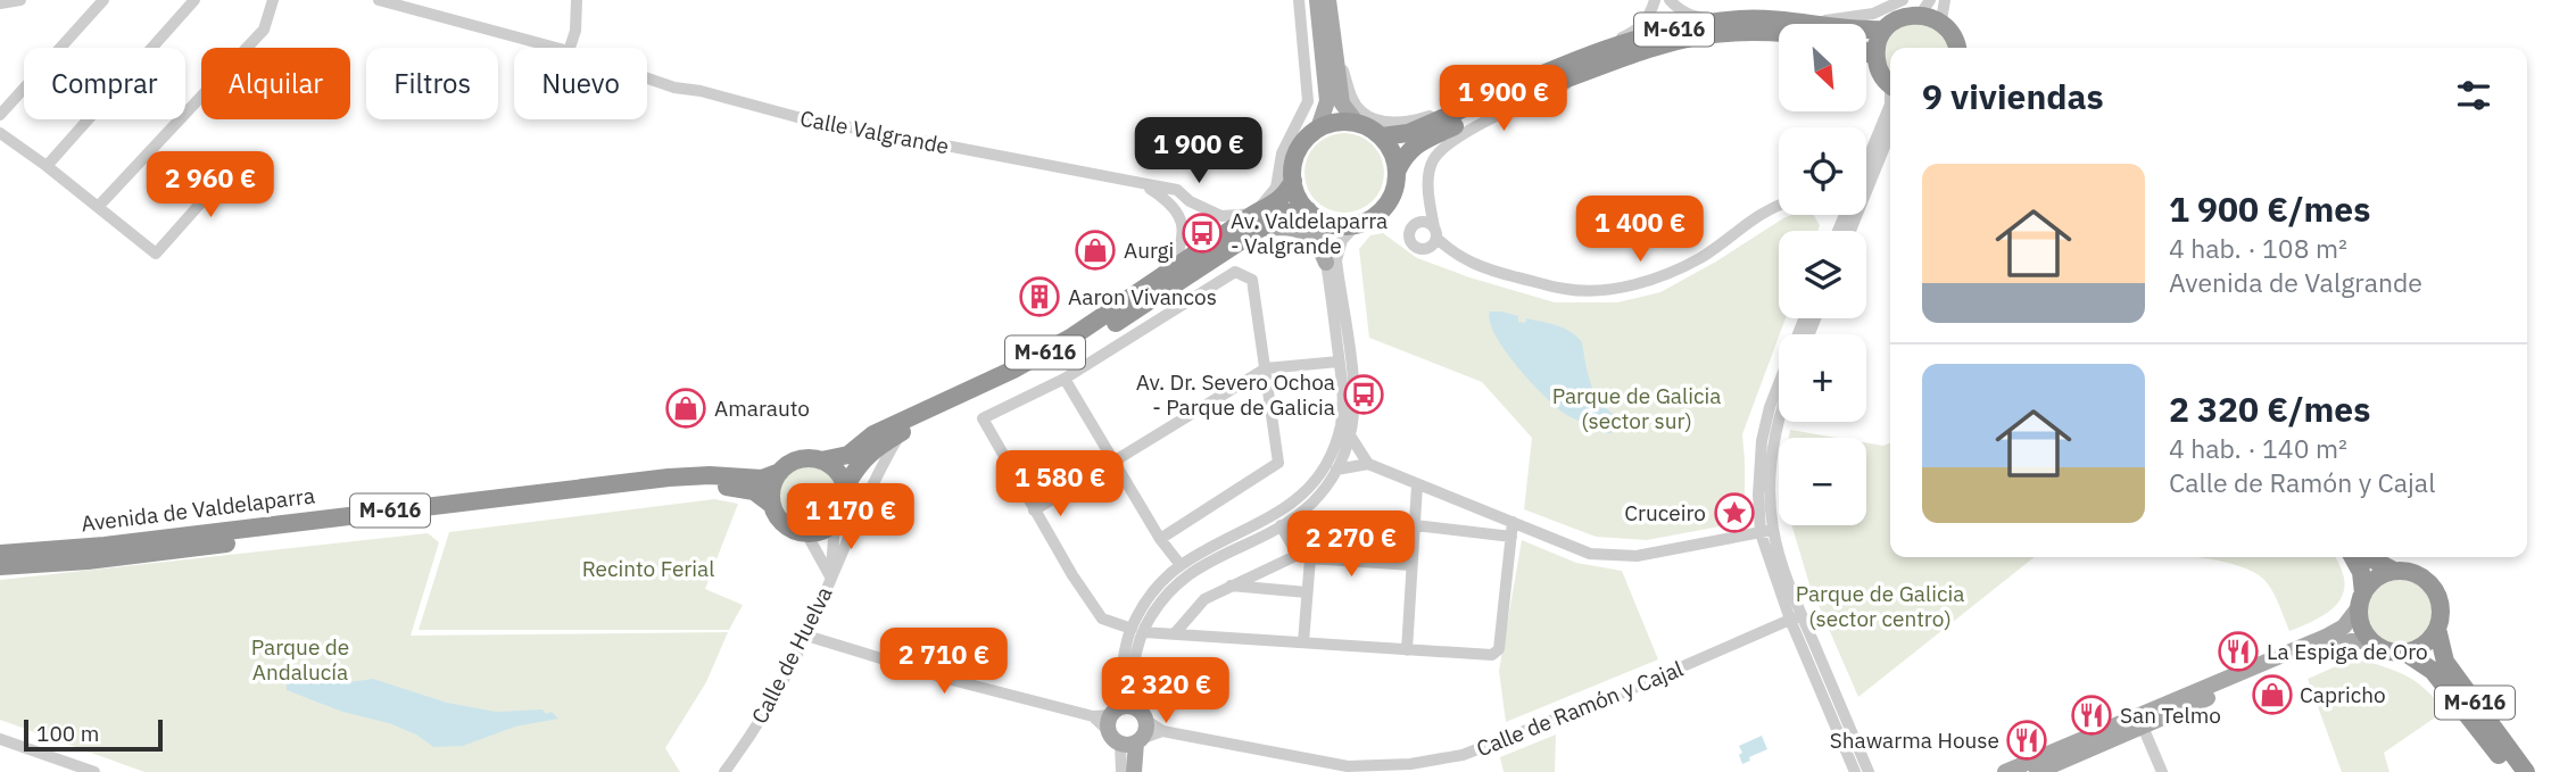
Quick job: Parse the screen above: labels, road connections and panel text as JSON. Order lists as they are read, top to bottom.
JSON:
{
  "streets": {
    "highway": ["M-616", "Avenida de Valdelaparra"],
    "street": ["Calle Valgrande", "Calle de Huelva", "Calle de Ramón y Cajal"]
  },
  "crossings": [
    ["M-616", "Calle Valgrande"],
    ["M-616", "Avenida de Valdelaparra"],
    ["M-616", "Calle de Huelva"]
  ],
  "parks": [
    "Parque de Galicia (sector sur)",
    "Recinto Ferial",
    "Parque de Galicia (sector centro)",
    "Parque de Andalucía"
  ],
  "places": {
    "bus stop": ["Av. Valdelaparra - Valgrande", "Av. Dr. Severo Ochoa - Parque de Galicia"],
    "shop": ["Aurgi", "Amarauto", "Capricho"],
    "building": ["Aaron Vivancos"],
    "place": ["Cruceiro"],
    "restaurant": ["La Espiga de Oro", "San Telmo", "Shawarma House"]
  },
  "scale_bar": "100 m",
  "north": "bottom right",
  "page": {
    "map_buttons": ["+", "−"],
    "chip": [
      "Comprar",
      "Alquilar",
      "Filtros",
      "Nuevo"
    ],
    "heading": "9 viviendas",
    "price": [
      "1 900 €",
      "1 900 €",
      "2 960 €",
      "1 400 €",
      "1 580 €",
      "1 170 €",
      "2 270 €",
      "2 710 €",
      "2 320 €"
    ],
    "list": [
      {
        "name": "1 900 €/mes",
        "note": "4 hab. · 108 m² · Avenida de Valgrande"
      },
      {
        "name": "2 320 €/mes",
        "note": "4 hab. · 140 m² · Calle de Ramón y Cajal"
      }
    ],
    "scale": "100 m"
  }
}
